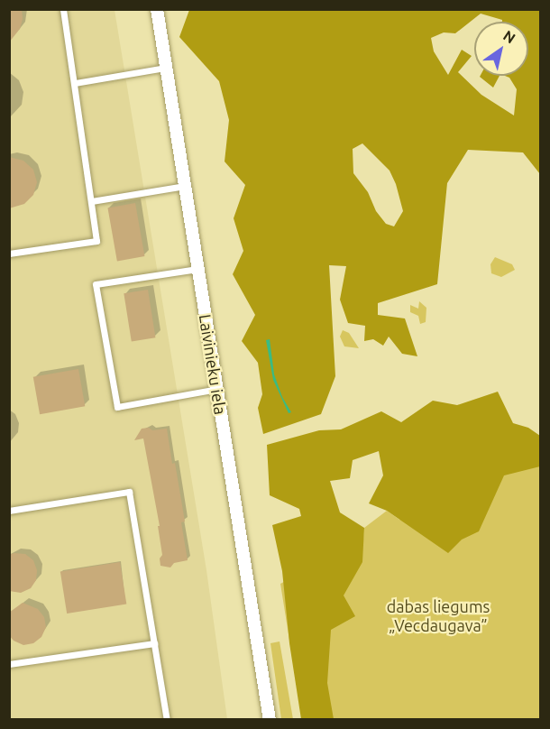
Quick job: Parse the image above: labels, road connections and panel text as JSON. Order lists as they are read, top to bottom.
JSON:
{
  "streets": {
    "street": ["Laivinieku iela"]
  },
  "parks": ["dabas liegums „Vecdaugava”"],
  "north": "top right"
}
